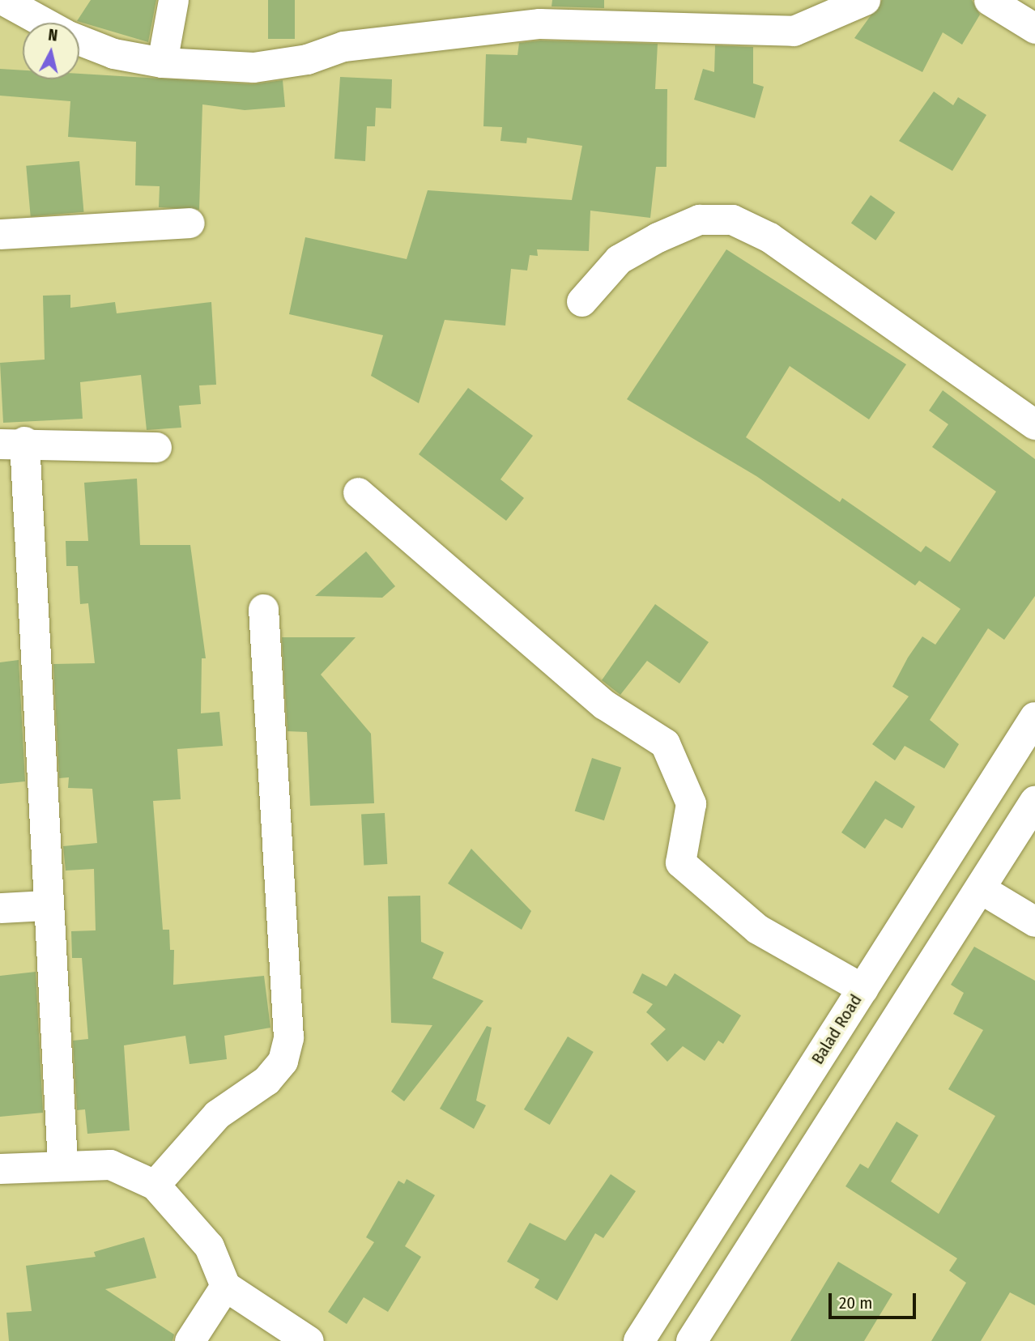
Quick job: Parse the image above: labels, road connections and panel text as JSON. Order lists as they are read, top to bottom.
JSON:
{
  "streets": {
    "highway": ["Balad Road"]
  },
  "scale_bar": "20 m",
  "north": "top"
}
